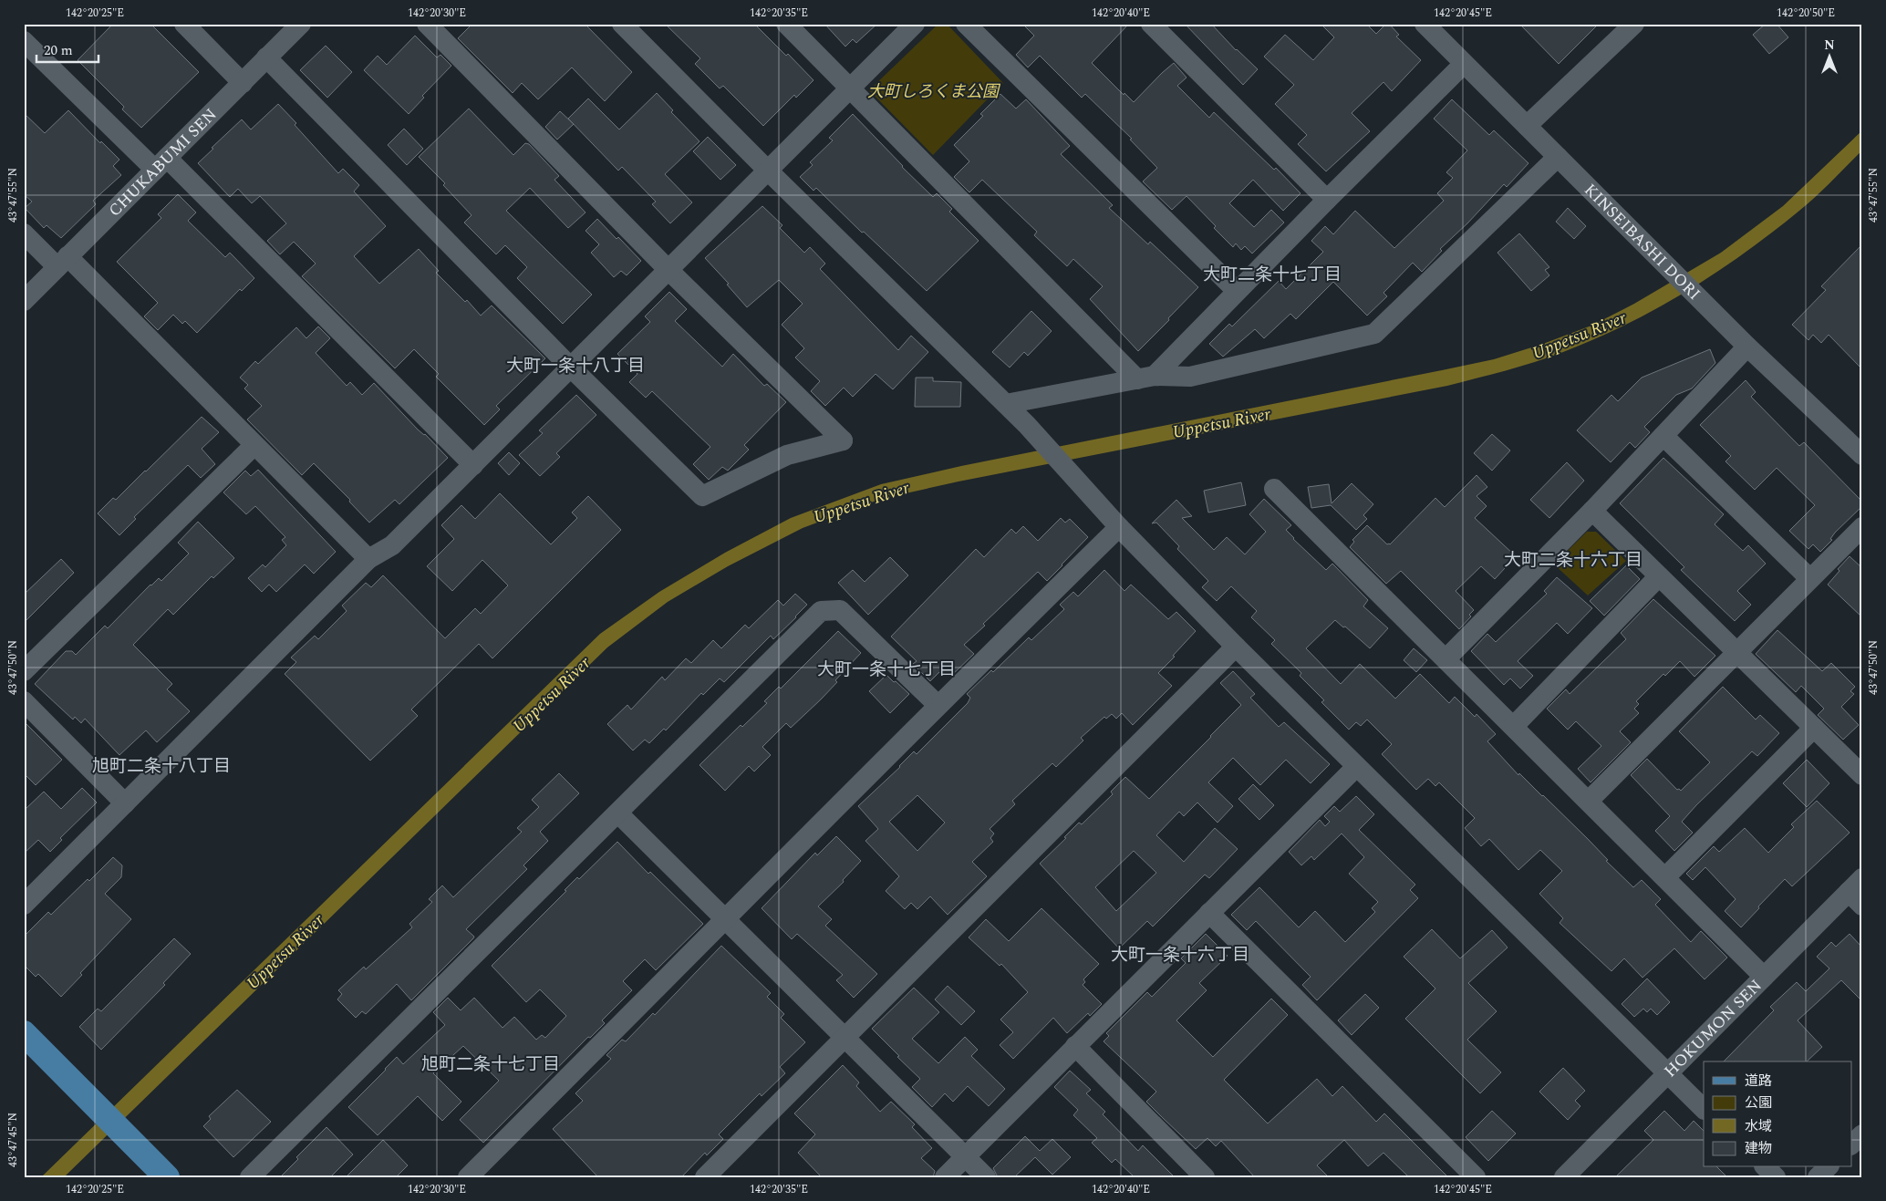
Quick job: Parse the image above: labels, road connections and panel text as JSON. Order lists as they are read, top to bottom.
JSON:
{
  "streets": {
    "street": ["CHUKABUMI SEN", "KINSEIBASHI DORI", "HOKUMON SEN"]
  },
  "districts": [
    "大町二条十七丁目",
    "大町一条十八丁目",
    "大町二条十六丁目",
    "大町一条十七丁目",
    "旭町二条十八丁目",
    "大町一条十六丁目",
    "旭町二条十七丁目"
  ],
  "water": ["Uppetsu River"],
  "parks": ["大町しろくま公園"],
  "legend": [
    "道路",
    "公園",
    "水域",
    "建物"
  ],
  "scale_bar": "20 m",
  "north": "top",
  "coordinates": [
    "142°20'25\"E",
    "142°20'30\"E",
    "142°20'35\"E",
    "142°20'40\"E",
    "142°20'45\"E",
    "142°20'50\"E",
    "43°47'55\"N",
    "43°47'50\"N",
    "43°47'45\"N"
  ]
}
